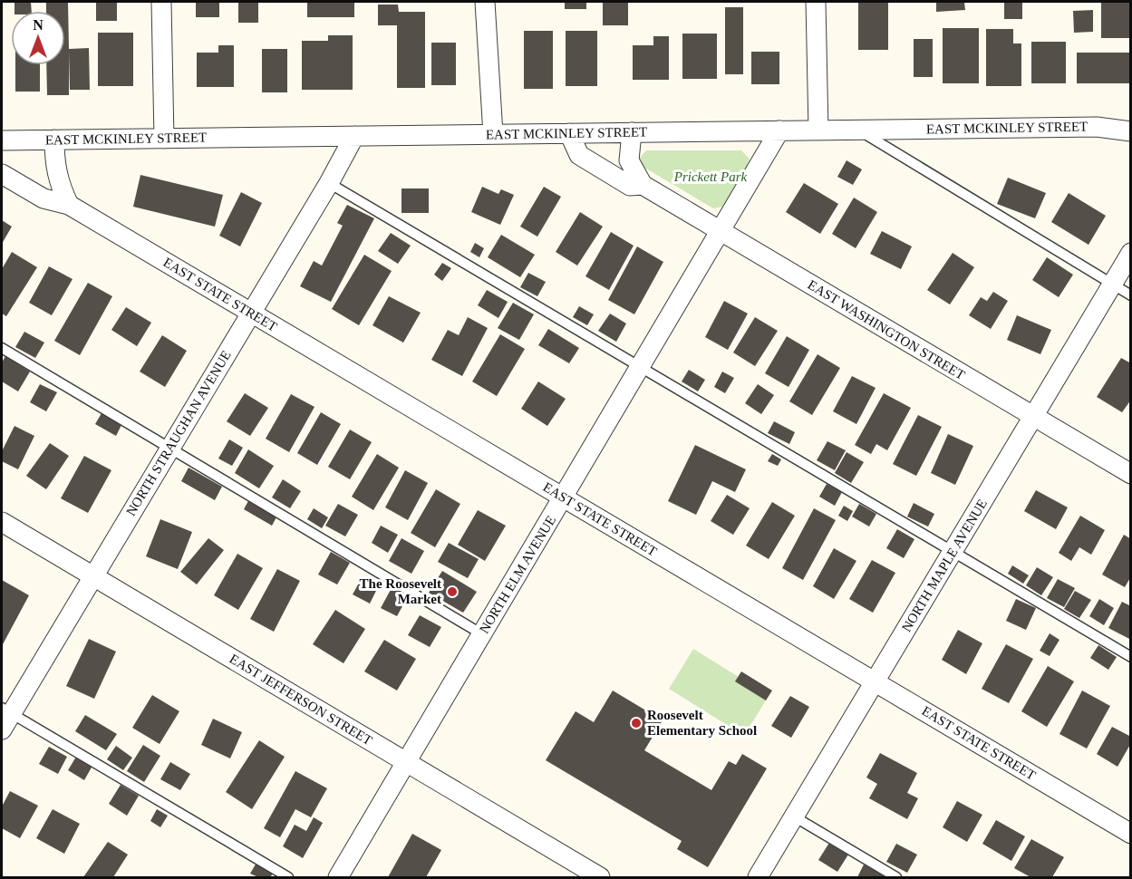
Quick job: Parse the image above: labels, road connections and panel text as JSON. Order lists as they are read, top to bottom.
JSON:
{
  "streets": {
    "street": [
      "EAST MCKINLEY STREET",
      "EAST STATE STREET",
      "EAST WASHINGTON STREET",
      "NORTH STRAUGHAN AVENUE",
      "NORTH MAPLE AVENUE",
      "NORTH ELM AVENUE",
      "EAST JEFFERSON STREET"
    ]
  },
  "crossings": [
    ["EAST MCKINLEY STREET", "EAST WASHINGTON STREET"],
    ["EAST MCKINLEY STREET", "NORTH STRAUGHAN AVENUE"],
    ["EAST MCKINLEY STREET", "NORTH ELM AVENUE"],
    ["EAST STATE STREET", "NORTH STRAUGHAN AVENUE"],
    ["EAST STATE STREET", "NORTH MAPLE AVENUE"],
    ["EAST STATE STREET", "NORTH ELM AVENUE"],
    ["EAST WASHINGTON STREET", "NORTH MAPLE AVENUE"],
    ["EAST WASHINGTON STREET", "NORTH ELM AVENUE"],
    ["NORTH STRAUGHAN AVENUE", "EAST JEFFERSON STREET"],
    ["NORTH ELM AVENUE", "EAST JEFFERSON STREET"]
  ],
  "parks": ["Prickett Park"],
  "places": ["The Roosevelt Market", "Roosevelt Elementary School"],
  "north": "top"
}
